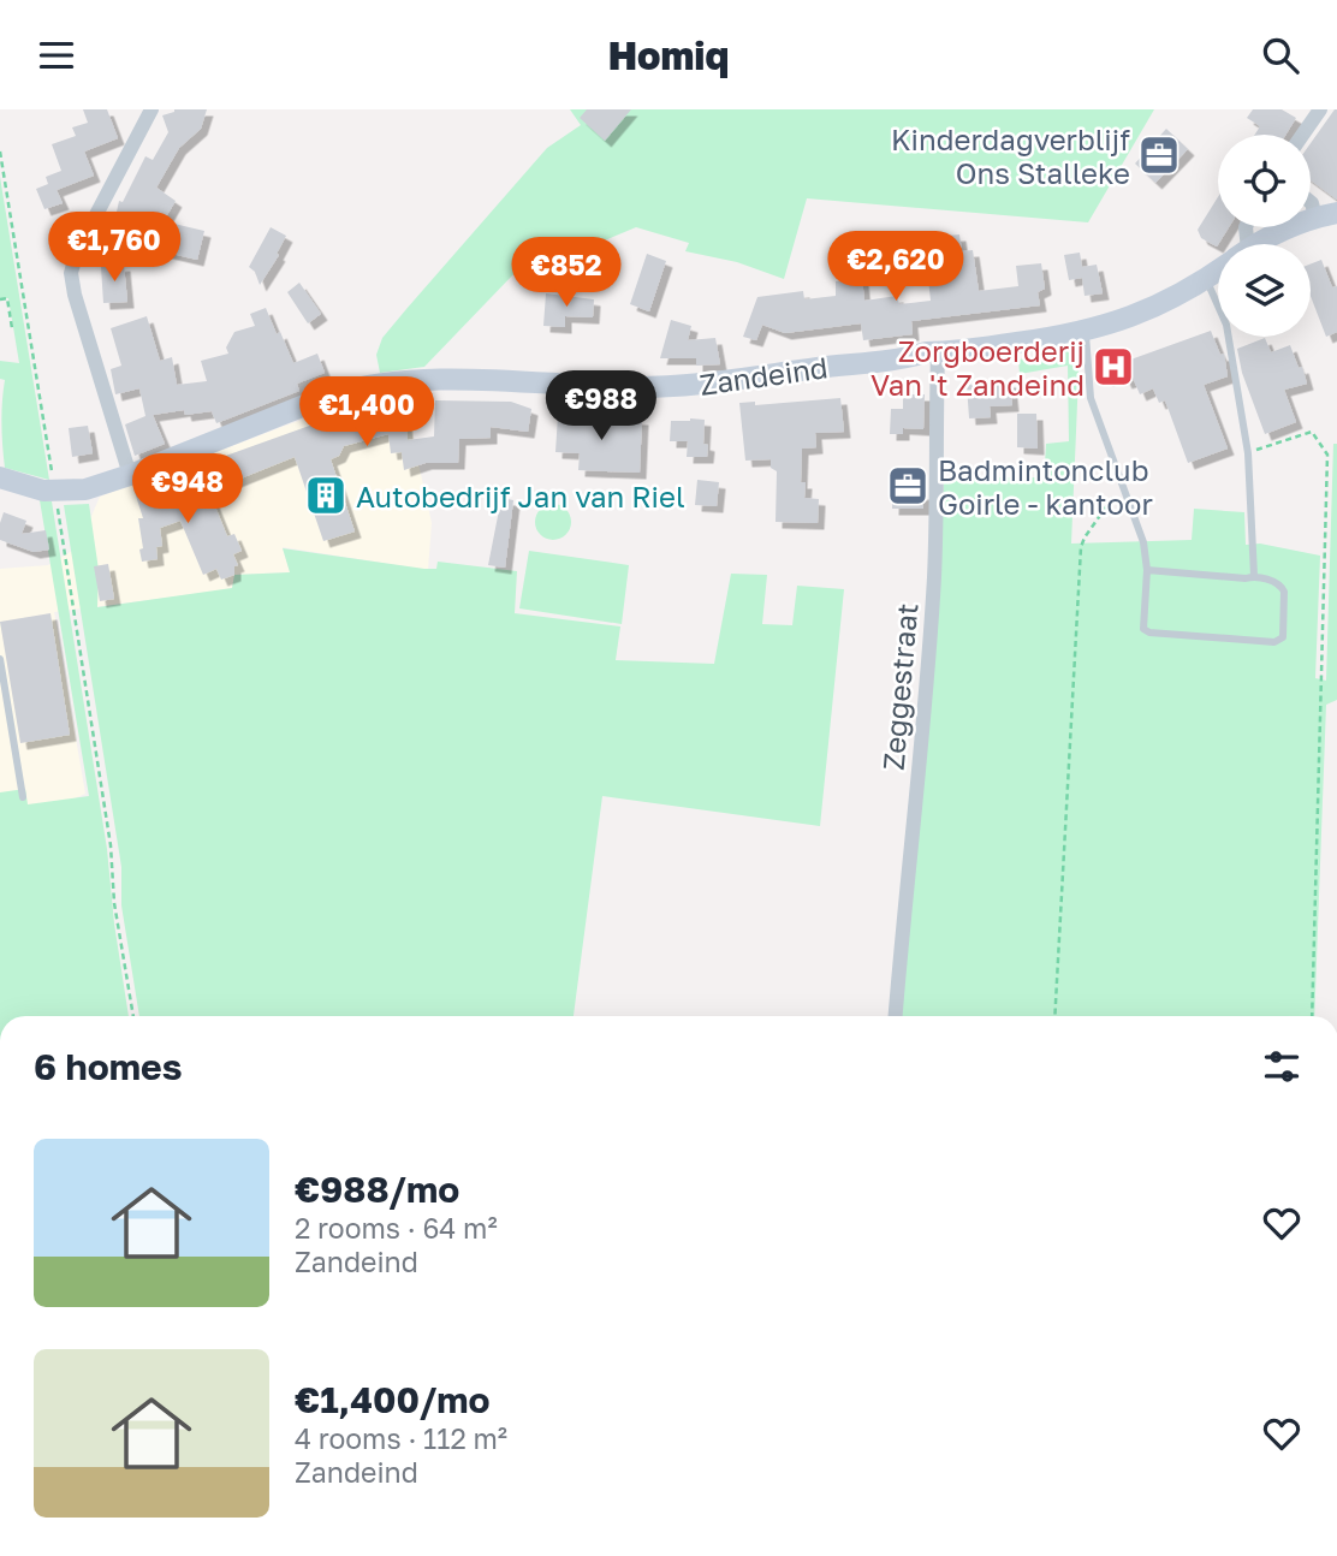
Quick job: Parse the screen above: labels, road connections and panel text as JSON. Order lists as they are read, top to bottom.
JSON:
{
  "streets": {
    "street": ["Zandeind", "Zeggestraat"]
  },
  "crossings": [
    ["Zandeind", "Zeggestraat"]
  ],
  "places": {
    "office": ["Kinderdagverblijf Ons Stalleke", "Badmintonclub Goirle - kantoor"],
    "hospital": ["Zorgboerderij Van 't Zandeind"],
    "building": ["Autobedrijf Jan van Riel"]
  },
  "page": {
    "header": "Homiq",
    "price": [
      "€1,760",
      "€2,620",
      "€852",
      "€988",
      "€1,400",
      "€948"
    ],
    "heading": "6 homes",
    "list": [
      {
        "name": "€988/mo",
        "note": "2 rooms · 64 m² · Zandeind"
      },
      {
        "name": "€1,400/mo",
        "note": "4 rooms · 112 m² · Zandeind"
      }
    ]
  }
}
